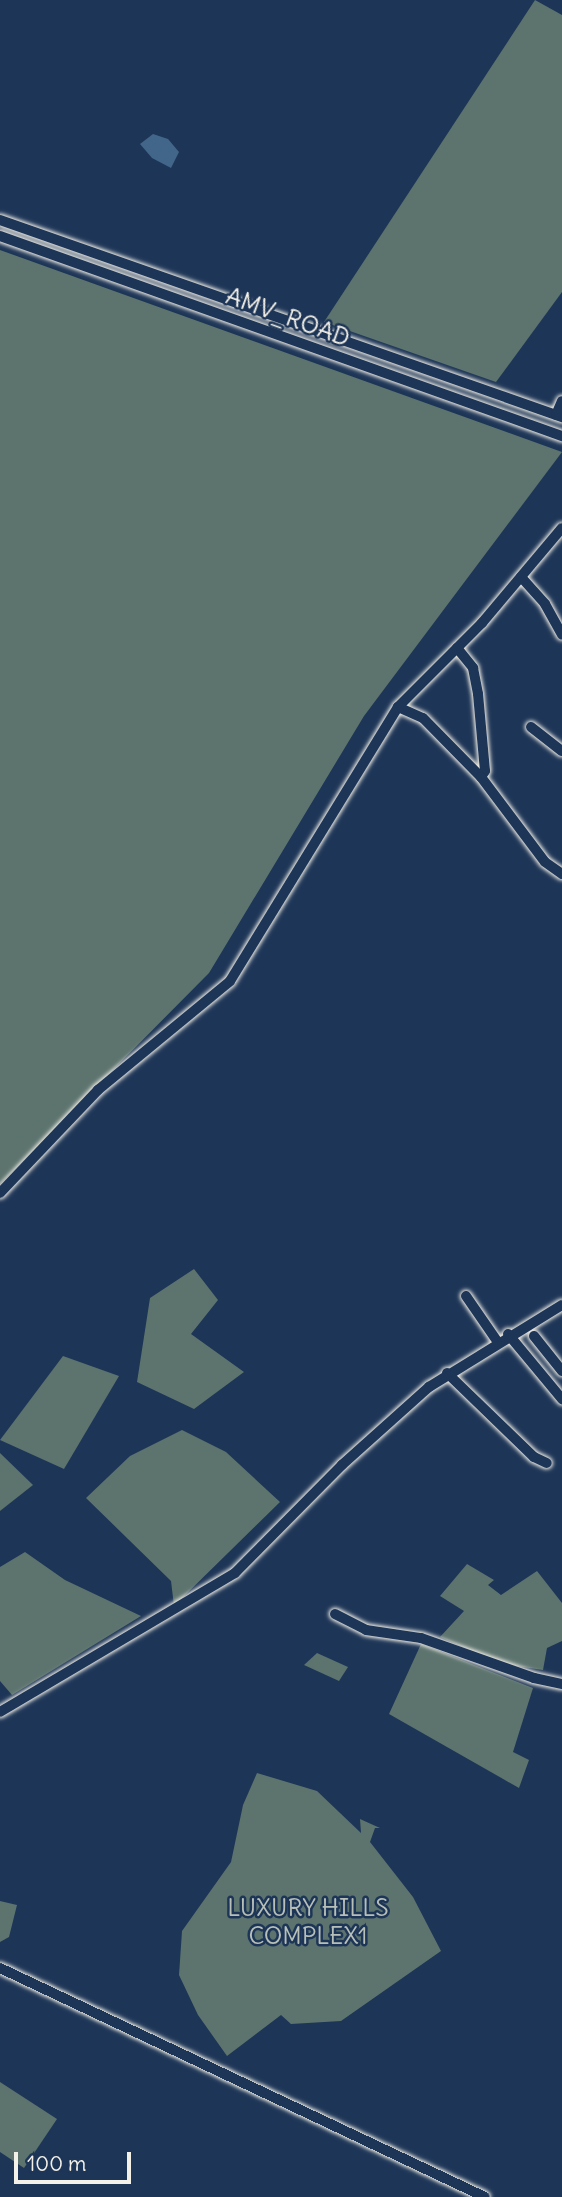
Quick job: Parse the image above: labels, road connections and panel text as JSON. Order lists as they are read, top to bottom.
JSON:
{
  "streets": {
    "street": ["AMV_ROAD"]
  },
  "parks": ["LUXURY HILLS COMPLEX1"],
  "scale_bar": "100 m"
}
